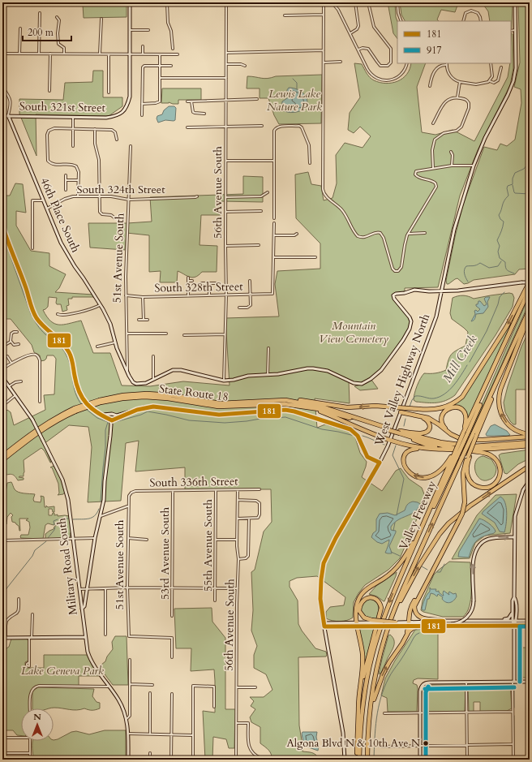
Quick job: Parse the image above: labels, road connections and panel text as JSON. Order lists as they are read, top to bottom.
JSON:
{
  "streets": {
    "highway": ["State Route 18", "Valley Freeway"],
    "main road": [
      "South 321st Street",
      "46th Place South",
      "West Valley Highway North",
      "Military Road South"
    ],
    "street": [
      "South 324th Street",
      "56th Avenue South",
      "51st Avenue South",
      "South 328th Street",
      "South 336th Street",
      "55th Avenue South",
      "53rd Avenue South"
    ]
  },
  "crossings": [
    ["South 321st Street", "46th Place South"],
    ["South 324th Street", "46th Place South"],
    ["South 324th Street", "51st Avenue South"],
    ["56th Avenue South", "South 328th Street"],
    ["56th Avenue South", "South 336th Street"],
    ["46th Place South", "51st Avenue South"],
    ["51st Avenue South", "South 328th Street"],
    ["51st Avenue South", "South 336th Street"],
    ["South 336th Street", "55th Avenue South"],
    ["South 336th Street", "53rd Avenue South"]
  ],
  "water": ["Mill Creek"],
  "parks": ["Lewis Lake Nature Park", "Mountain View Cemetery", "Lake Geneva Park"],
  "places": ["Algona Blvd N & 10th Ave N"],
  "lines": ["transit line 181", "transit line 917"],
  "legend": ["181", "917"],
  "scale_bar": "200 m",
  "north": "top"
}
